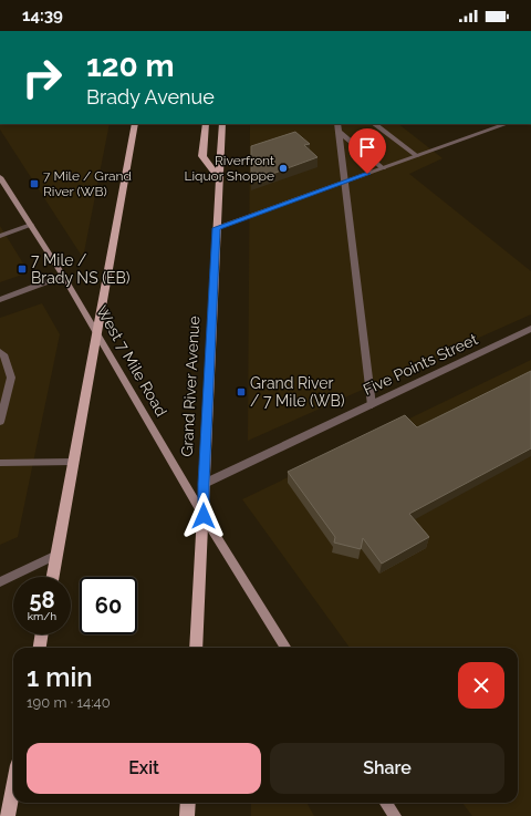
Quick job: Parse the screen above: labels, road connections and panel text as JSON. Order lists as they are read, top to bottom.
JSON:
{
  "streets": {
    "main road": ["West 7 Mile Road", "Grand River Avenue"],
    "street": ["Five Points Street"]
  },
  "crossings": [
    ["West 7 Mile Road", "Grand River Avenue"],
    ["Five Points Street", "Grand River Avenue"]
  ],
  "places": {
    "other": ["Riverfront Liquor Shoppe"],
    "transit": ["7 Mile / Grand River (WB)", "7 Mile / Brady NS (EB)", "Grand River / 7 Mile (WB)"]
  },
  "page": {
    "status": "14:39",
    "turn": ["120 m", "Brady Avenue"],
    "speed": "58 km/h",
    "limit": "60",
    "heading": ["1 min", "190 m · 14:40"],
    "buttons": ["Exit", "Share"]
  }
}
